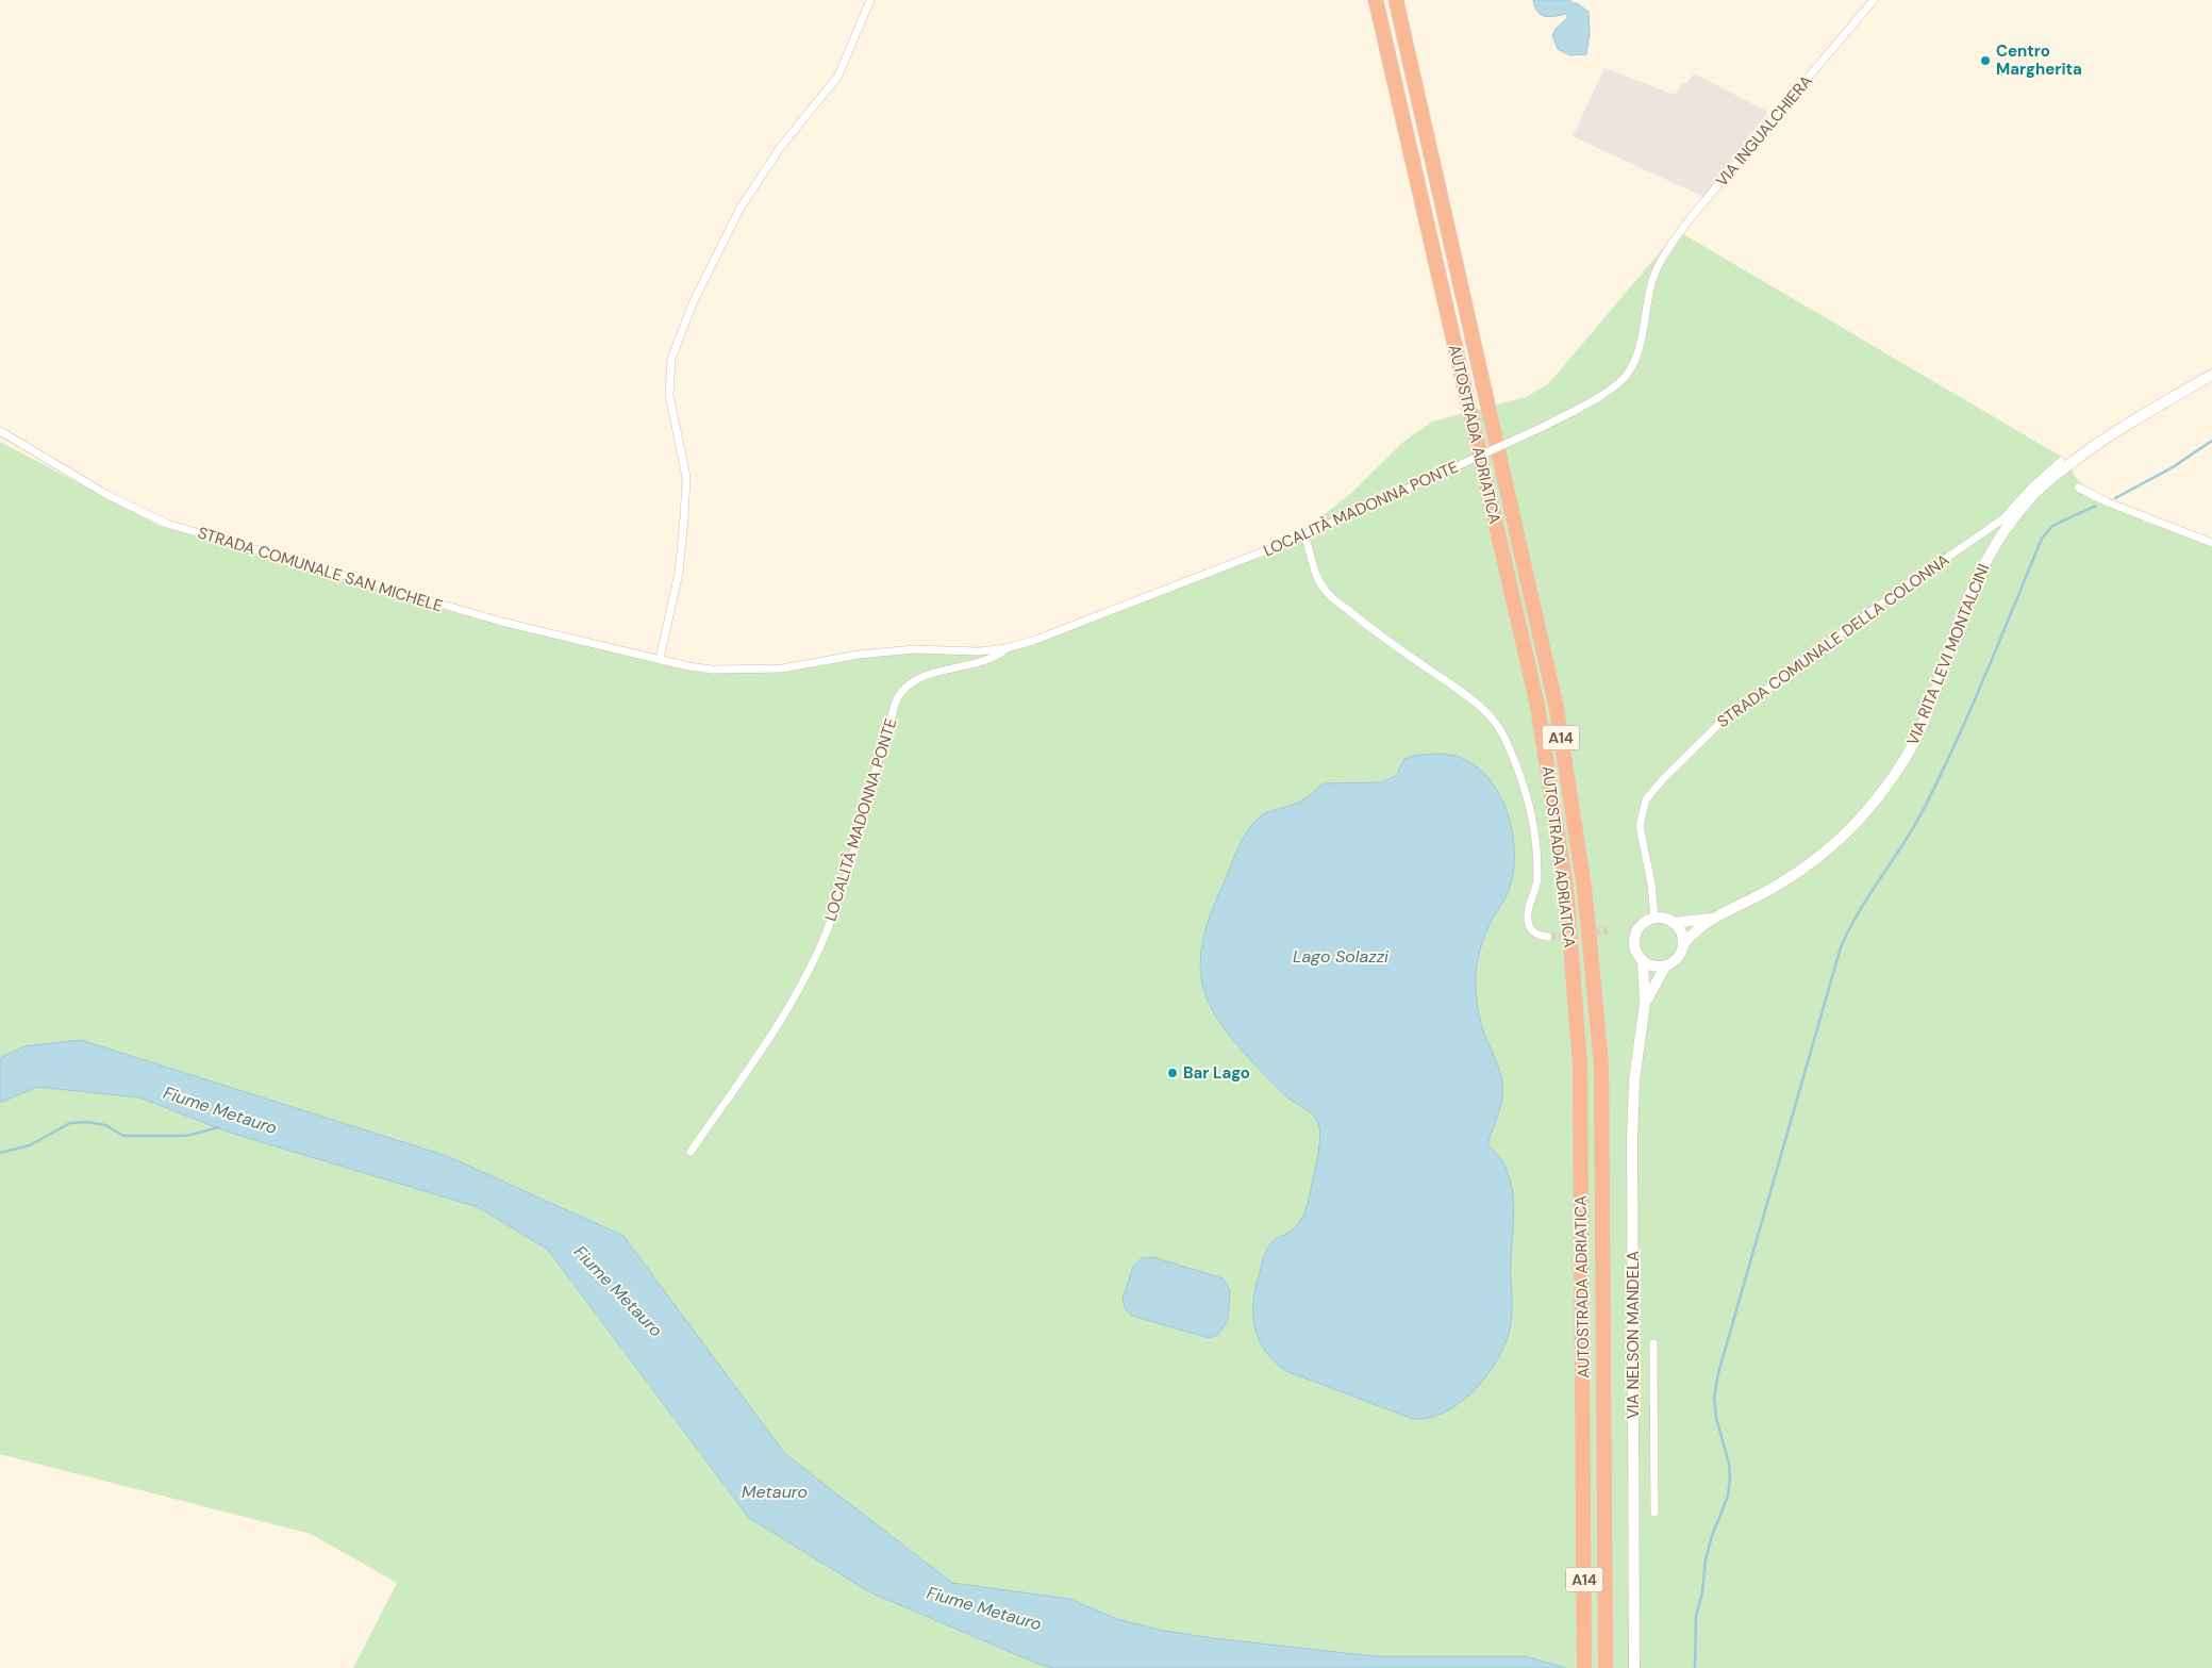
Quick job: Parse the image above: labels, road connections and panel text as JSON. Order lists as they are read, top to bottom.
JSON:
{
  "streets": {
    "highway": ["AUTOSTRADA ADRIATICA", "A14"],
    "main road": ["VIA RITA LEVI MONTALCINI", "VIA NELSON MANDELA"],
    "street": [
      "VIA INGUALCHIERA",
      "LOCALITÀ MADONNA PONTE",
      "STRADA COMUNALE SAN MICHELE",
      "STRADA COMUNALE DELLA COLONNA"
    ]
  },
  "crossings": [
    ["VIA INGUALCHIERA", "LOCALITÀ MADONNA PONTE"],
    ["LOCALITÀ MADONNA PONTE", "STRADA COMUNALE SAN MICHELE"],
    ["STRADA COMUNALE DELLA COLONNA", "VIA RITA LEVI MONTALCINI"],
    ["STRADA COMUNALE DELLA COLONNA", "VIA NELSON MANDELA"],
    ["VIA RITA LEVI MONTALCINI", "VIA NELSON MANDELA"]
  ],
  "water": ["Lago Solazzi", "Fiume Metauro", "Metauro"],
  "places": ["Centro Margherita", "Bar Lago"]
}
